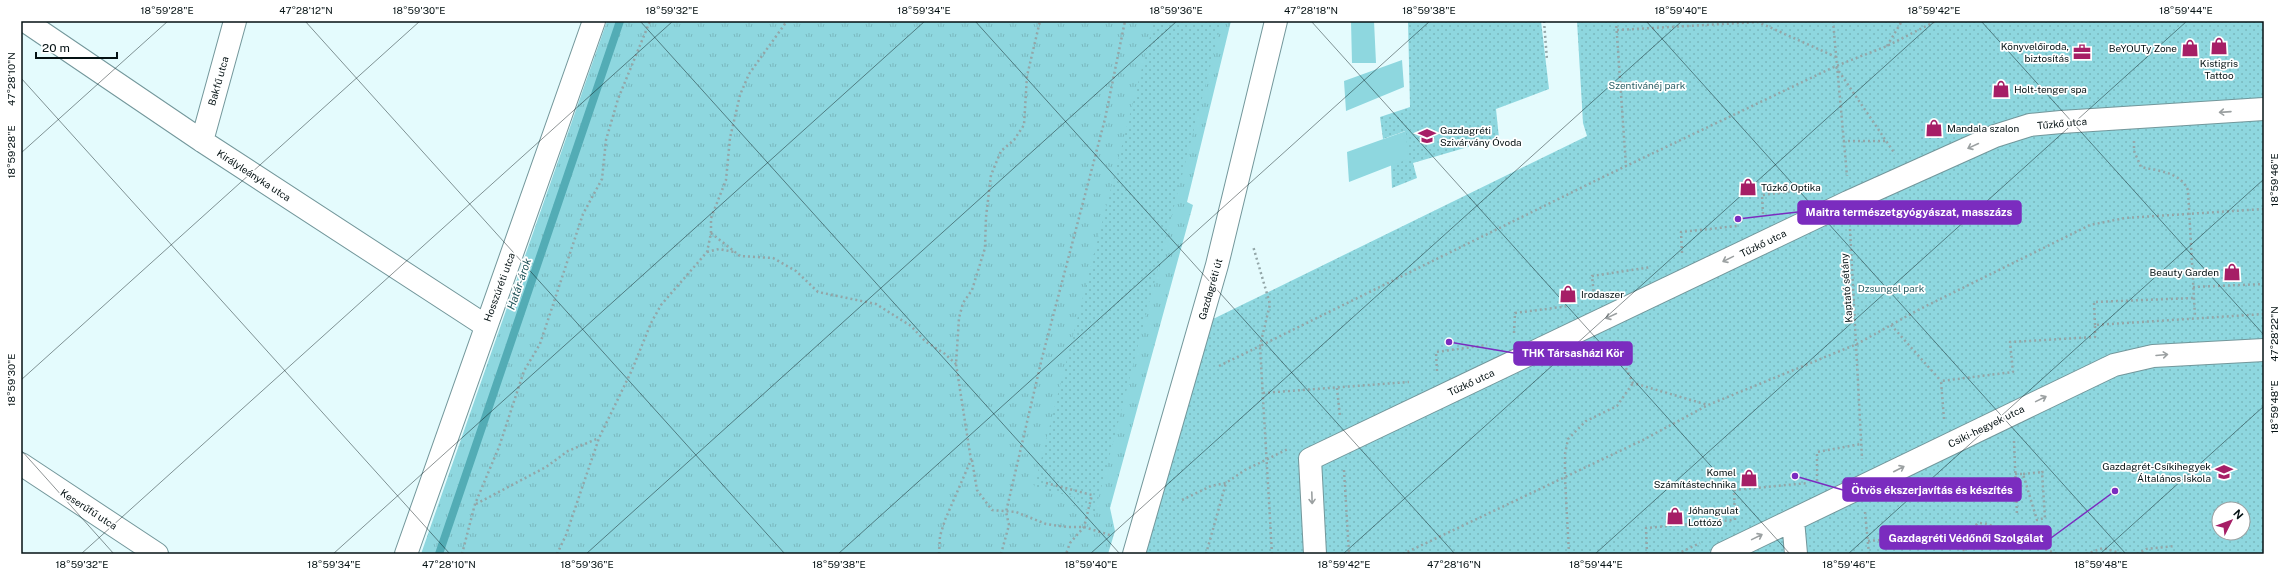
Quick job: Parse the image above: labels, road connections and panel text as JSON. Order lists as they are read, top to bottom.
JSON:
{
  "streets": {
    "street": [
      "Bakfű utca",
      "Tűzkő utca",
      "Királyleányka utca",
      "Hosszúréti utca",
      "Gazdagréti út",
      "Csiki-hegyek utca",
      "Keserűfű utca"
    ],
    "path": ["Kaptató sétány"]
  },
  "crossings": [
    ["Bakfű utca", "Királyleányka utca"],
    ["Tűzkő utca", "Kaptató sétány"],
    ["Királyleányka utca", "Hosszúréti utca"],
    ["Kaptató sétány", "Csiki-hegyek utca"]
  ],
  "one_way": ["Tűzkő utca", "Csiki-hegyek utca"],
  "water": ["Határ-árok"],
  "parks": ["Szentivánéj park", "Dzsungel park"],
  "places": {
    "shop": [
      "Kistigris Tattoo",
      "BeYOUTy Zone",
      "Holt-tenger spa",
      "Mandala szalon",
      "Tűzkő Optika",
      "Beauty Garden",
      "Irodaszer",
      "Komel Számítástechnika",
      "Jóhangulat Lottózó"
    ],
    "office": ["Könyvelőiroda, biztosítás"],
    "school or university": ["Gazdagréti Szivárvány Óvoda", "Gazdagrét-Csíkihegyek Általános Iskola"],
    "other": [
      "Maitra természetgyógyászat, masszázs",
      "THK Társasházi Kör",
      "Ötvös ékszerjavítás és készítés",
      "Gazdagréti Védőnői Szolgálat"
    ]
  },
  "scale_bar": "20 m",
  "north": "top right",
  "coordinates": [
    "18°59'28\"E",
    "47°28'12\"N",
    "18°59'30\"E",
    "18°59'32\"E",
    "18°59'34\"E",
    "18°59'36\"E",
    "47°28'18\"N",
    "18°59'38\"E",
    "18°59'40\"E",
    "18°59'42\"E",
    "18°59'44\"E",
    "47°28'10\"N",
    "18°59'46\"E",
    "47°28'22\"N",
    "18°59'48\"E",
    "47°28'16\"N"
  ]
}
